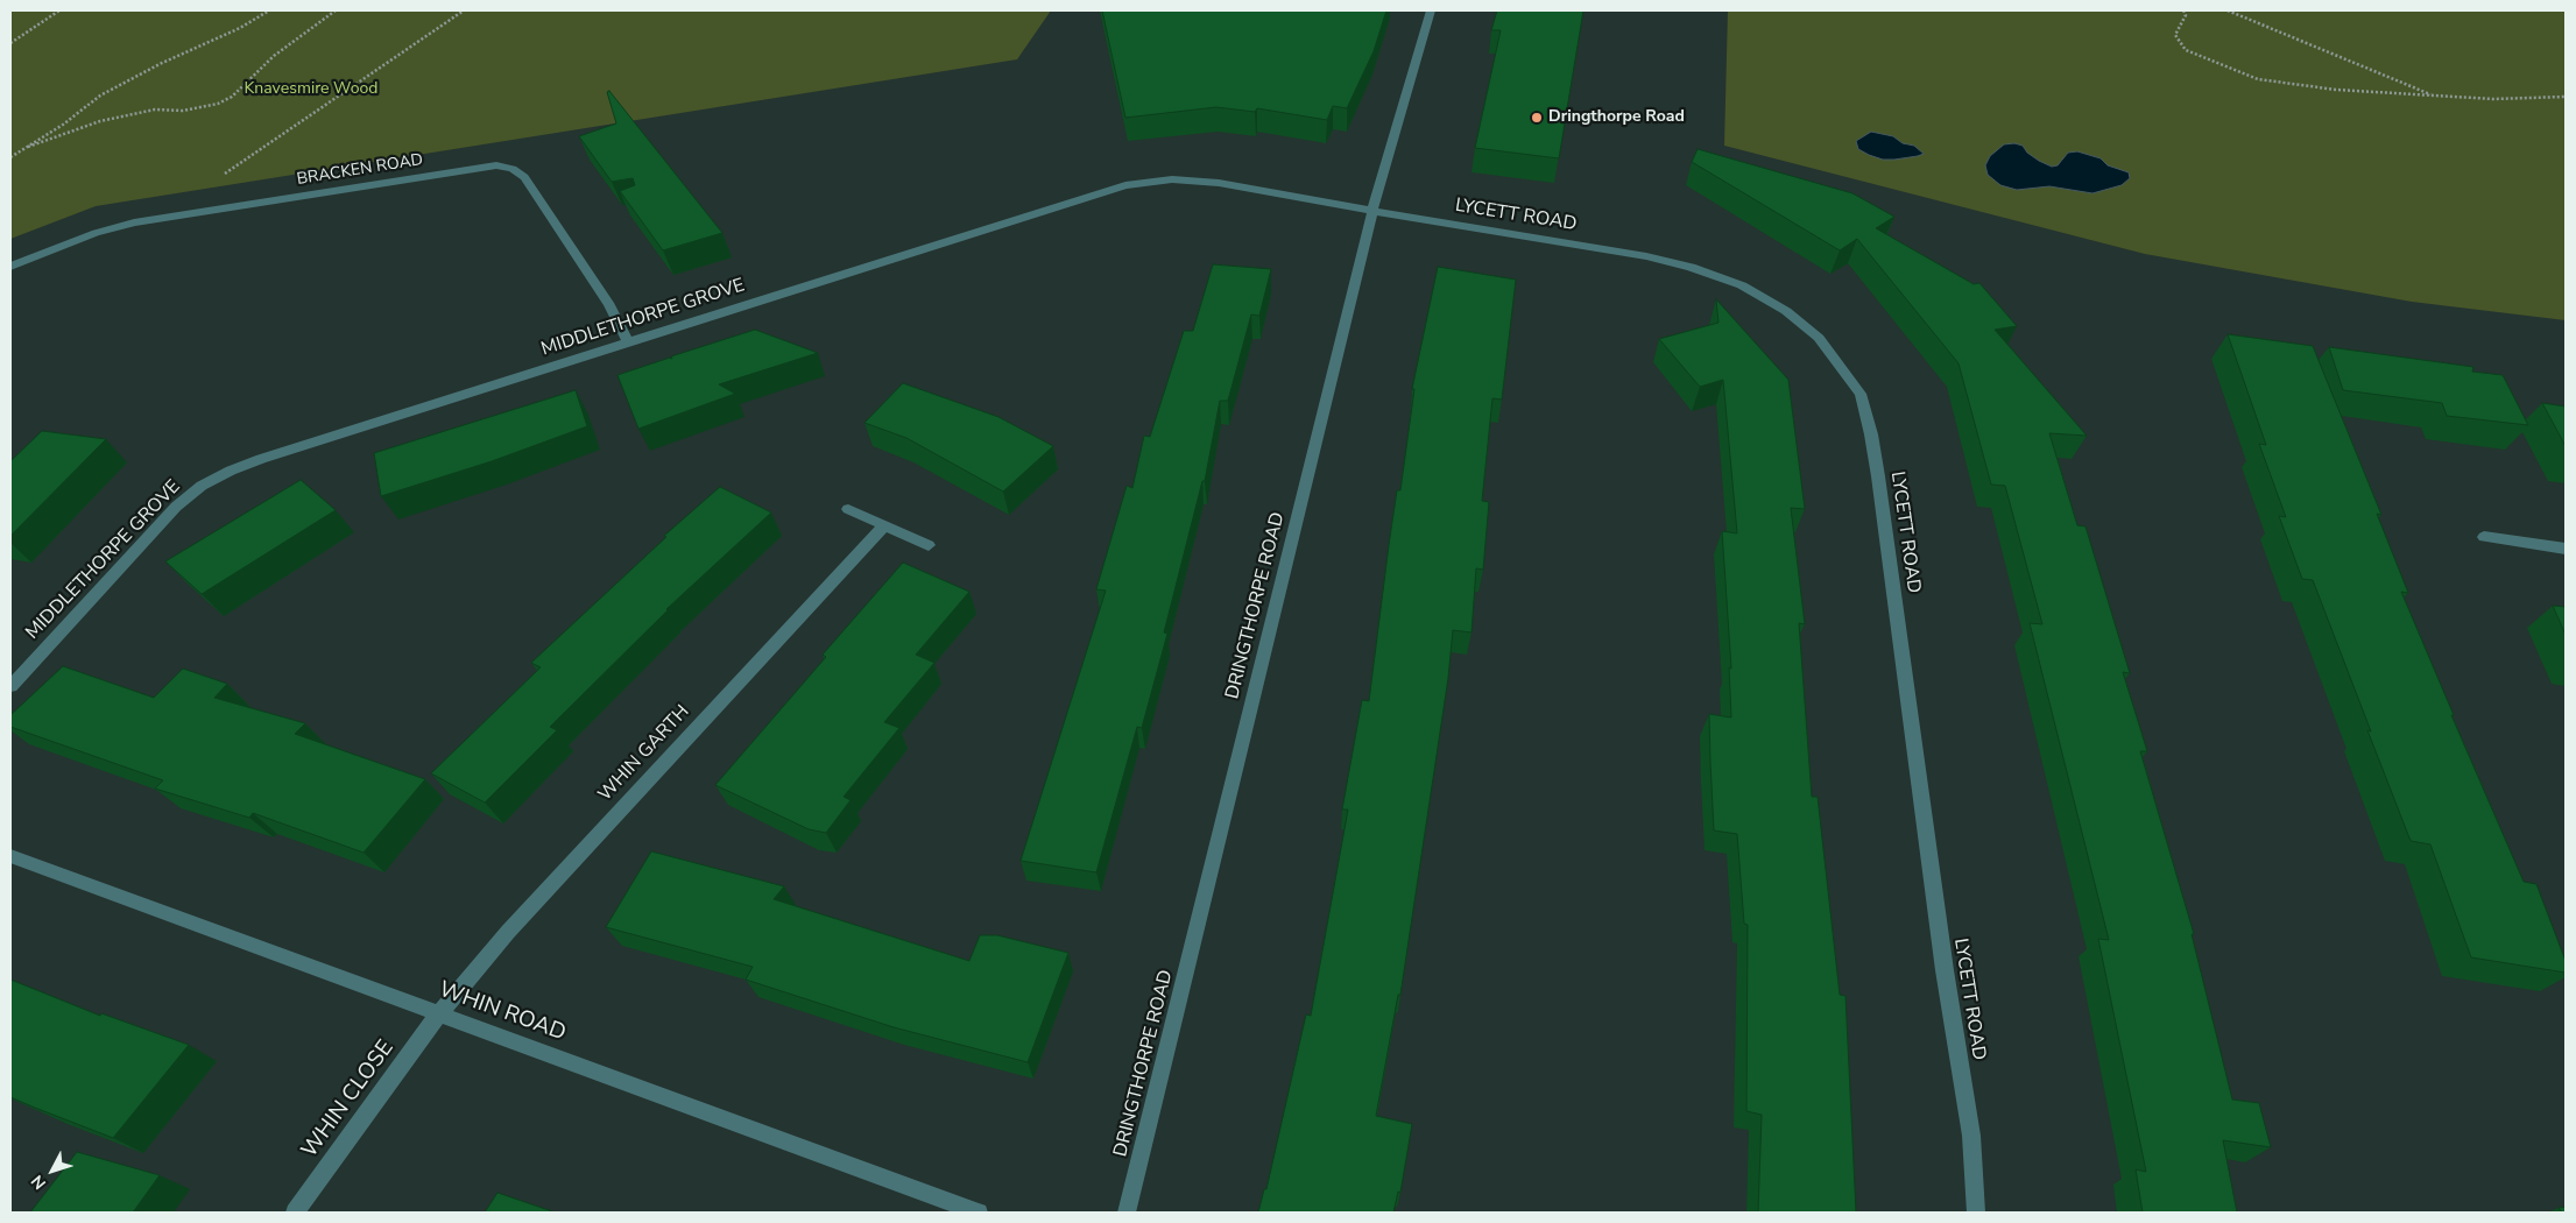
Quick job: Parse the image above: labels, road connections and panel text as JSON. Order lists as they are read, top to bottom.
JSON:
{
  "streets": {
    "street": [
      "BRACKEN ROAD",
      "LYCETT ROAD",
      "MIDDLETHORPE GROVE",
      "DRINGTHORPE ROAD",
      "WHIN GARTH",
      "WHIN ROAD",
      "WHIN CLOSE"
    ]
  },
  "crossings": [
    ["BRACKEN ROAD", "MIDDLETHORPE GROVE"],
    ["LYCETT ROAD", "MIDDLETHORPE GROVE"],
    ["LYCETT ROAD", "DRINGTHORPE ROAD"],
    ["MIDDLETHORPE GROVE", "DRINGTHORPE ROAD"],
    ["WHIN GARTH", "WHIN ROAD"],
    ["WHIN GARTH", "WHIN CLOSE"],
    ["WHIN ROAD", "WHIN CLOSE"]
  ],
  "parks": ["Knavesmire Wood"],
  "places": ["Dringthorpe Road"],
  "north": "bottom left"
}
